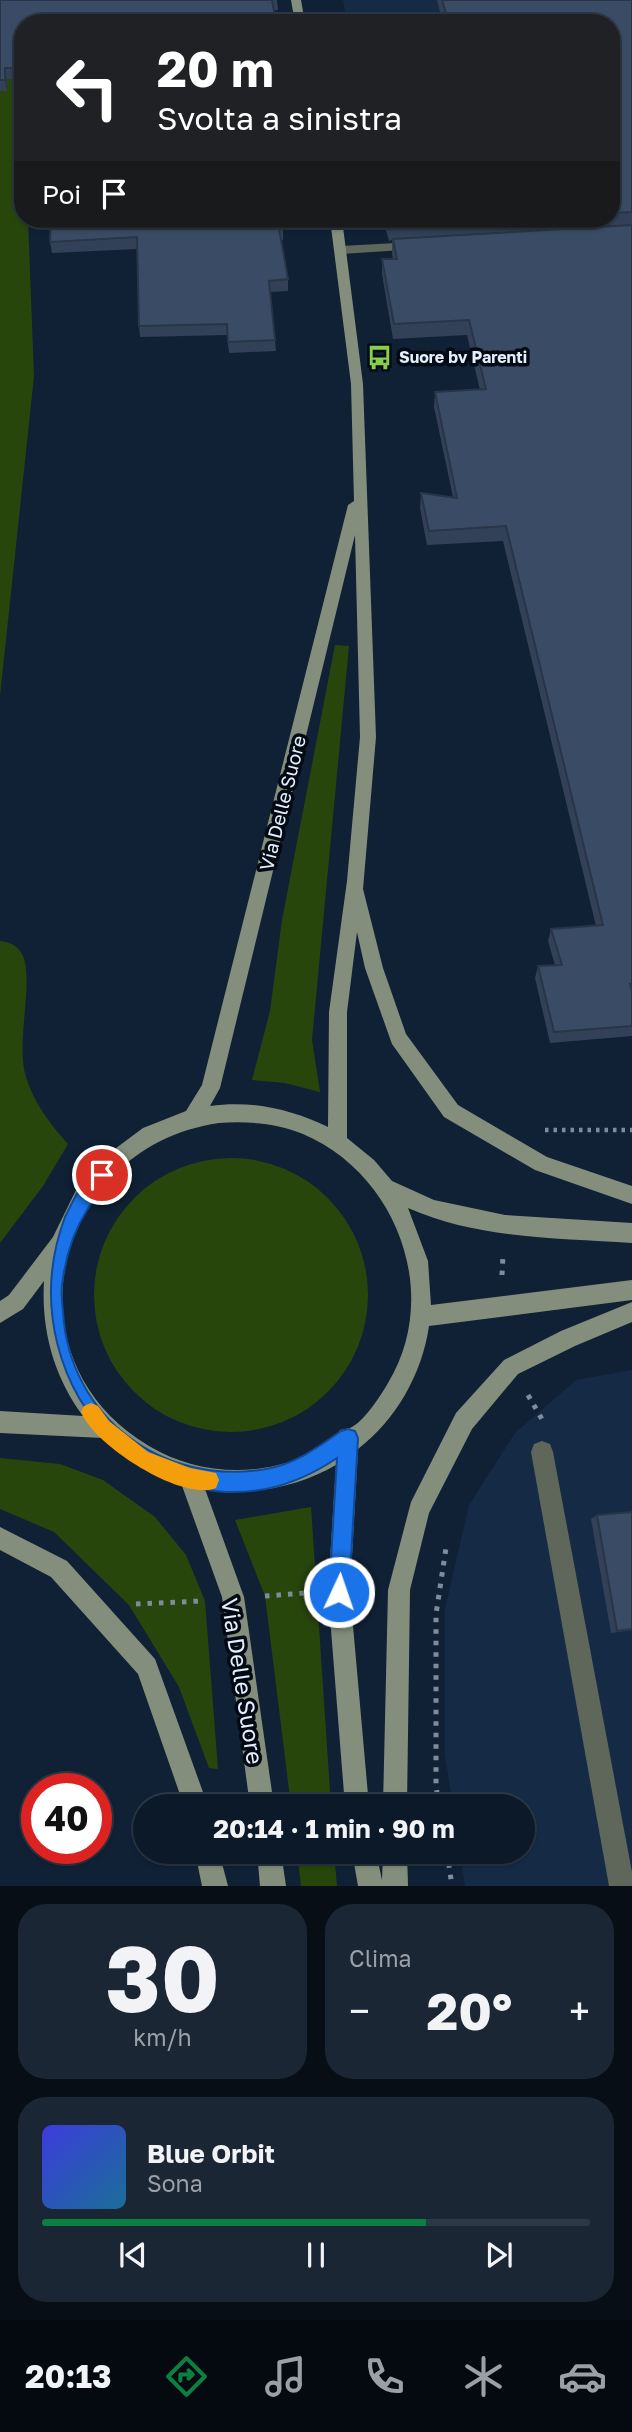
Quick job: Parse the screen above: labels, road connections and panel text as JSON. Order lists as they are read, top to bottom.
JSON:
{
  "streets": {
    "street": ["Via Delle Suore"]
  },
  "places": {
    "bus stop": ["Suore bv Parenti"]
  },
  "page": {
    "turn": ["20 m", "Svolta a sinistra"],
    "then": "Poi",
    "limit": "40",
    "trip": "20:14 · 1 min · 90 m",
    "tile": [
      ["30", "km/h"],
      "Clima"
    ],
    "heat": ["−", "20°", "+"],
    "song": ["Blue Orbit", "Sona"],
    "tabs": "20:13"
  }
}
